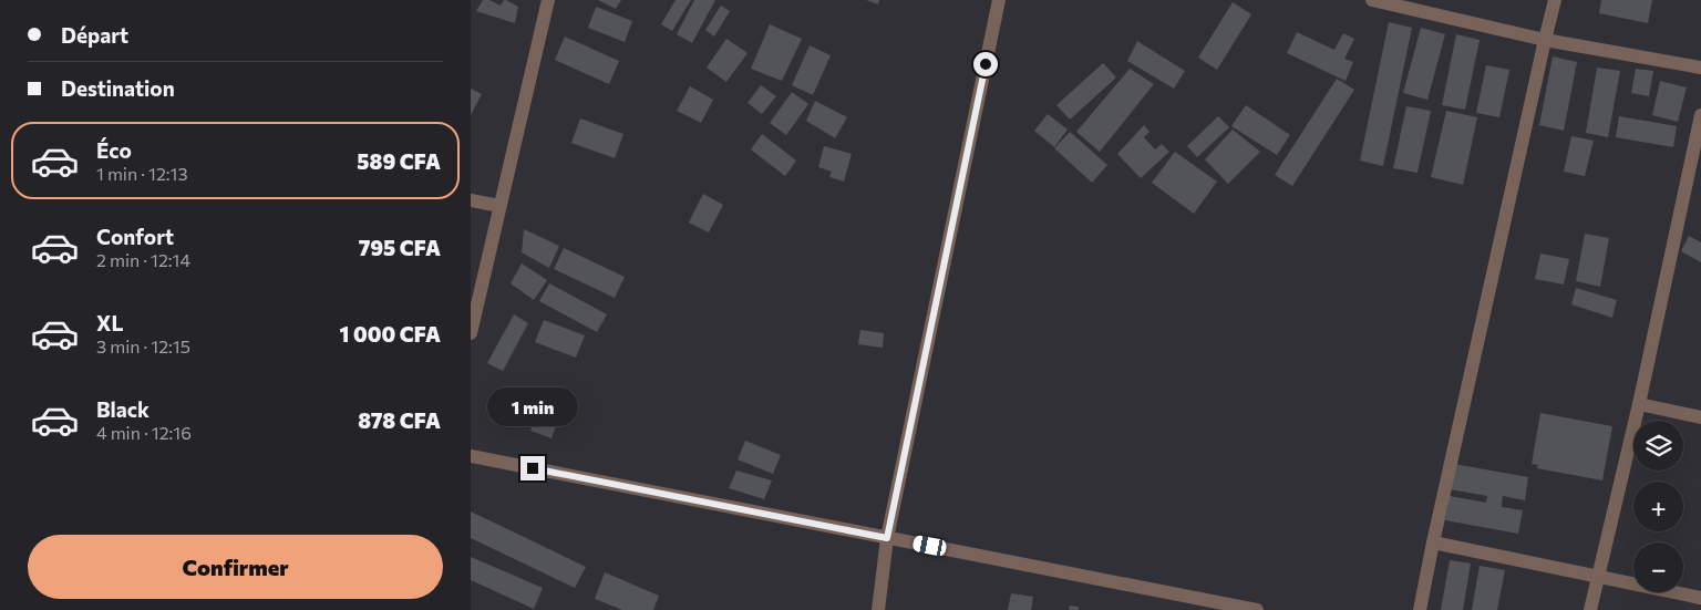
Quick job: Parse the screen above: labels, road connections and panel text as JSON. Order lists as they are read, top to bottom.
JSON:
{
  "page": {
    "banner": ["Départ", "Destination"],
    "list": [
      {
        "name": "Éco",
        "note": "1 min · 12:13",
        "value": "589 CFA"
      },
      {
        "name": "Confort",
        "note": "2 min · 12:14",
        "value": "795 CFA"
      },
      {
        "name": "XL",
        "note": "3 min · 12:15",
        "value": "1 000 CFA"
      },
      {
        "name": "Black",
        "note": "4 min · 12:16",
        "value": "878 CFA"
      }
    ],
    "bubble": "1 min",
    "map_buttons": ["+", "−"],
    "buttons": "Confirmer"
  }
}
